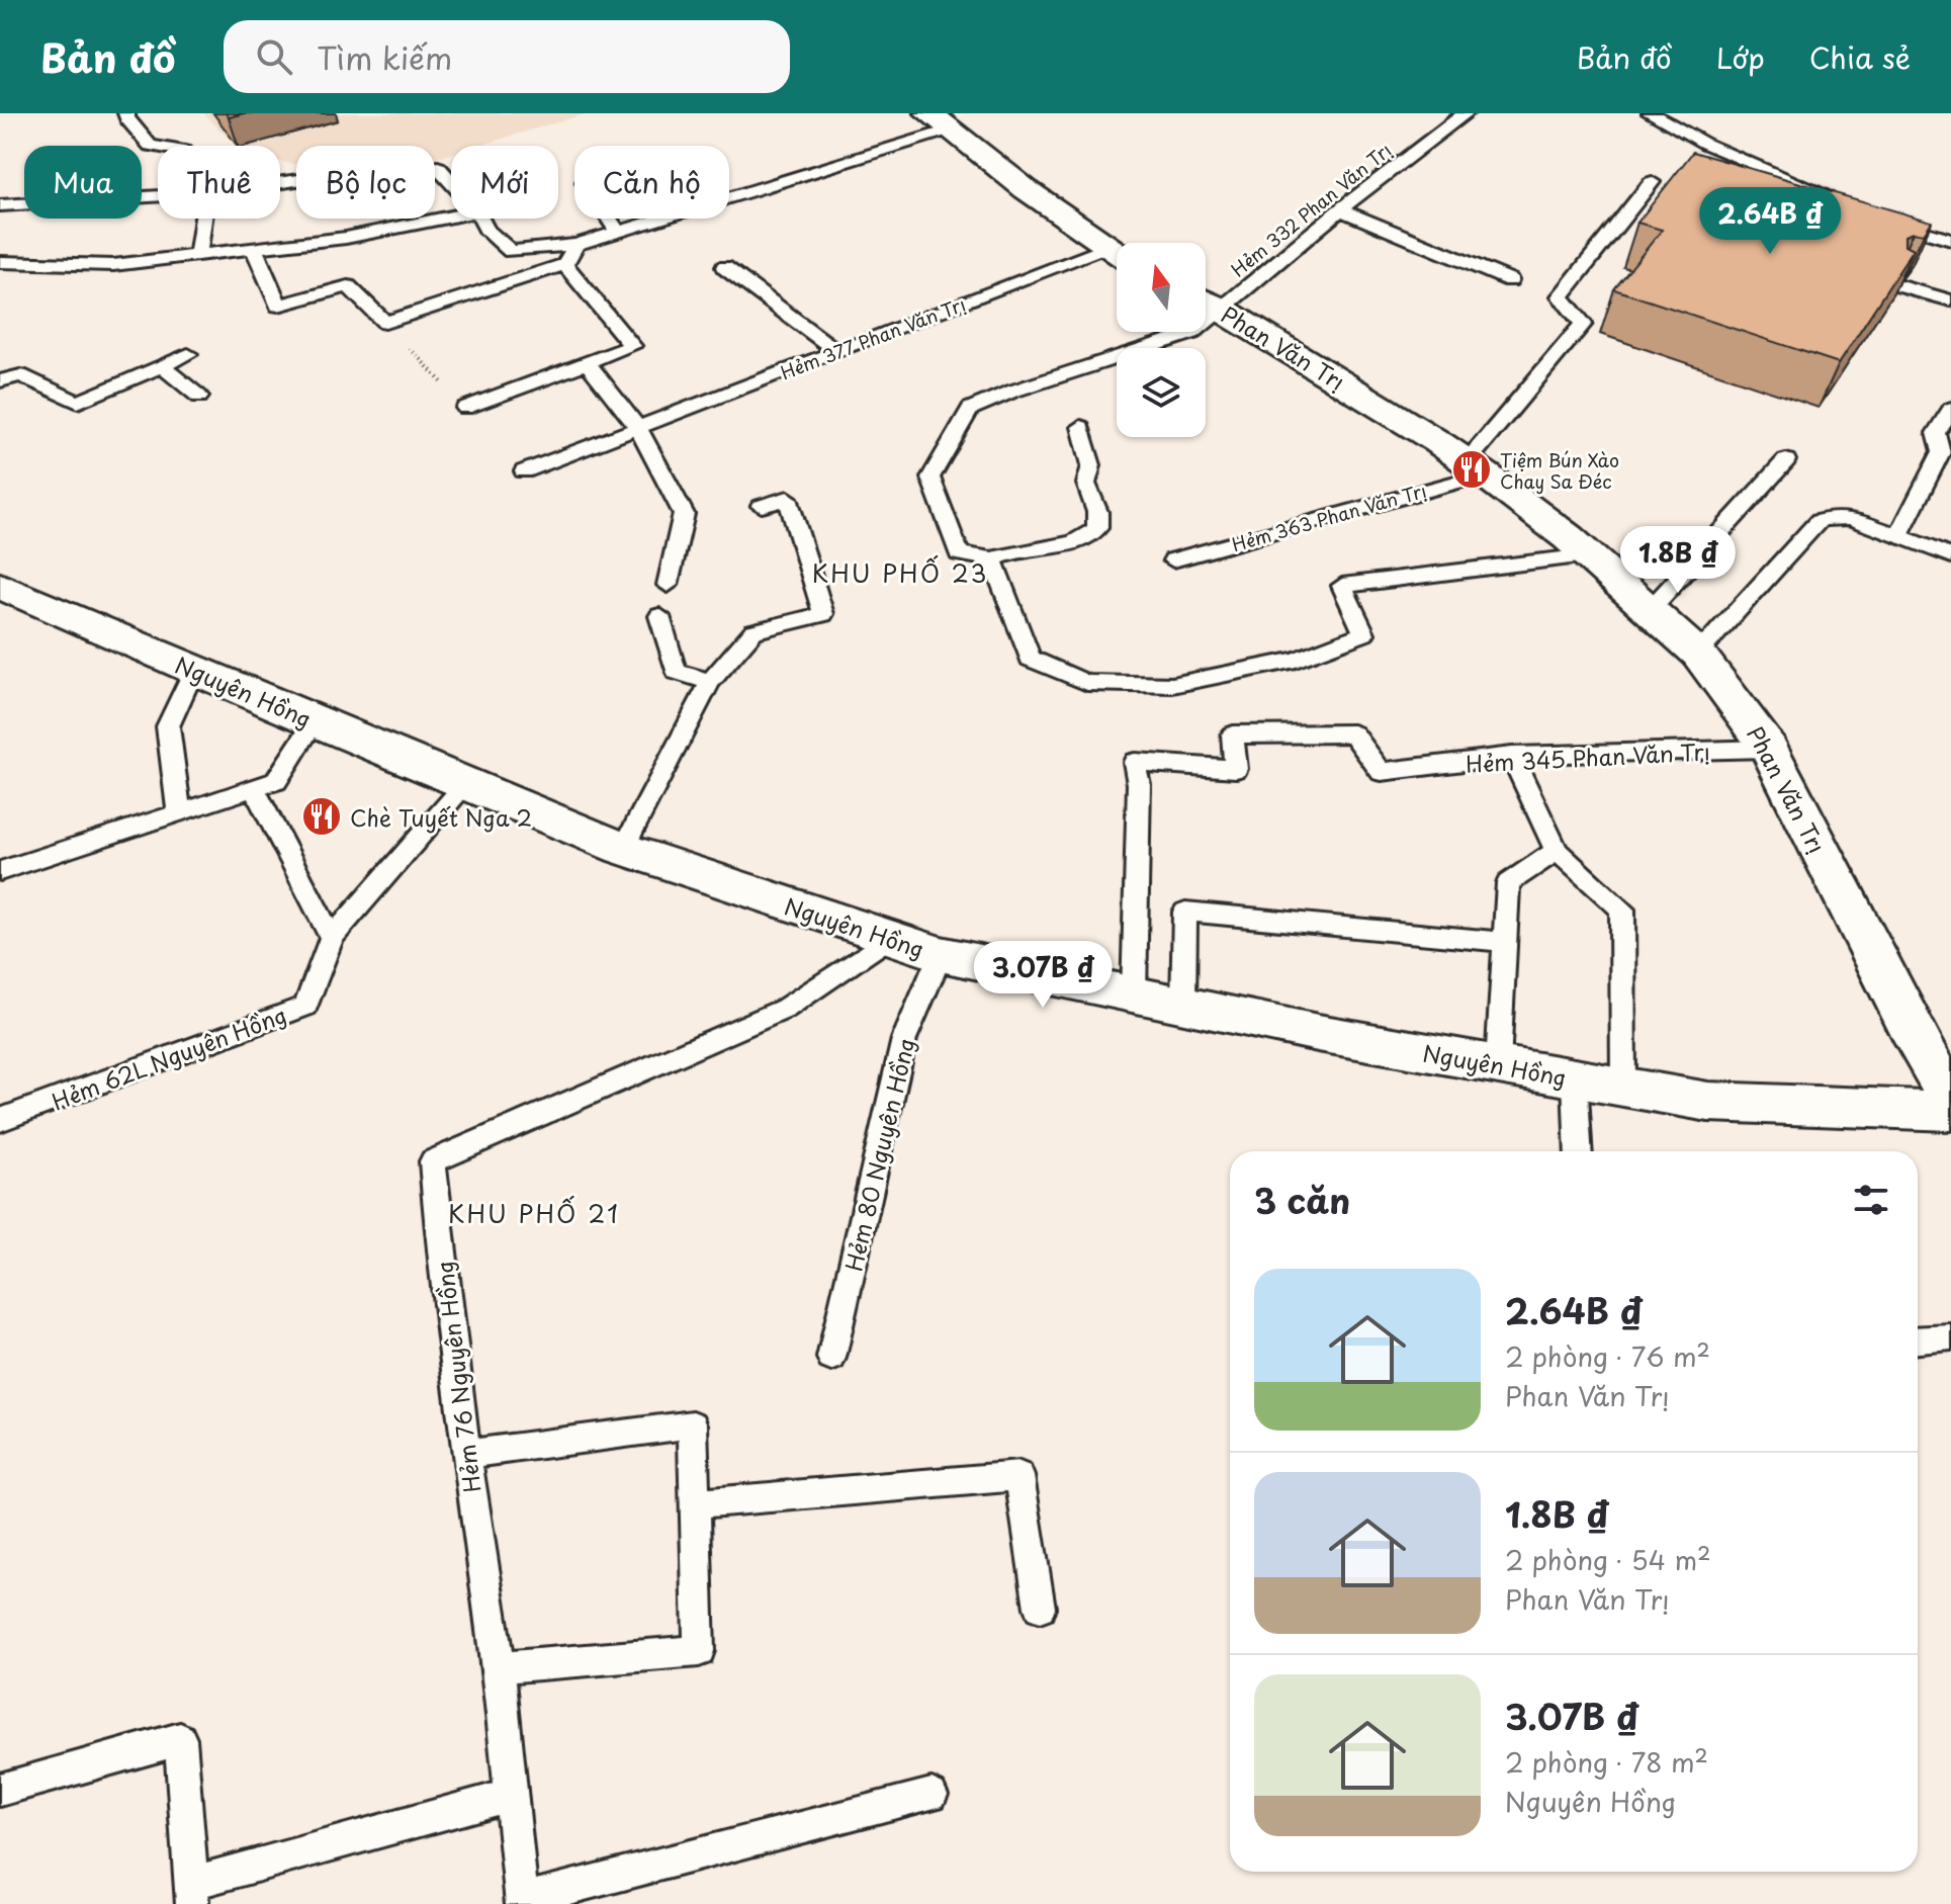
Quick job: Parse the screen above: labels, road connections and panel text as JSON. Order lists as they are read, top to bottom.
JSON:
{
  "streets": {
    "street": ["Phan Văn Trị", "Nguyên Hồng"],
    "lane": [
      "Hẻm 332 Phan Văn Trị",
      "Hẻm 377 Phan Văn Trị",
      "Hẻm 363 Phan Văn Trị",
      "Hẻm 345 Phan Văn Trị",
      "Hẻm 62L Nguyên Hồng",
      "Hẻm 80 Nguyên Hồng",
      "Hẻm 76 Nguyên Hồng"
    ]
  },
  "crossings": [
    ["Hẻm 332 Phan Văn Trị", "Phan Văn Trị"],
    ["Phan Văn Trị", "Hẻm 363 Phan Văn Trị"],
    ["Phan Văn Trị", "Nguyên Hồng"],
    ["Phan Văn Trị", "Hẻm 345 Phan Văn Trị"],
    ["Nguyên Hồng", "Hẻm 345 Phan Văn Trị"],
    ["Nguyên Hồng", "Hẻm 62L Nguyên Hồng"],
    ["Nguyên Hồng", "Hẻm 80 Nguyên Hồng"],
    ["Nguyên Hồng", "Hẻm 76 Nguyên Hồng"]
  ],
  "districts": ["KHU PHỐ 23", "KHU PHỐ 21"],
  "places": {
    "restaurant": ["Tiệm Bún Xào Chay Sa Đéc", "Chè Tuyết Nga 2"]
  },
  "north": "top",
  "page": {
    "header": "Bản đồ",
    "search": "Tìm kiếm",
    "nav": ["Bản đồ", "Lớp", "Chia sẻ"],
    "chip": [
      "Mua",
      "Thuê",
      "Bộ lọc",
      "Mới",
      "Căn hộ"
    ],
    "price": ["2.64B ₫", "1.8B ₫", "3.07B ₫"],
    "heading": "3 căn",
    "list": [
      {
        "name": "2.64B ₫",
        "note": "2 phòng · 76 m² · Phan Văn Trị"
      },
      {
        "name": "1.8B ₫",
        "note": "2 phòng · 54 m² · Phan Văn Trị"
      },
      {
        "name": "3.07B ₫",
        "note": "2 phòng · 78 m² · Nguyên Hồng"
      }
    ]
  }
}
